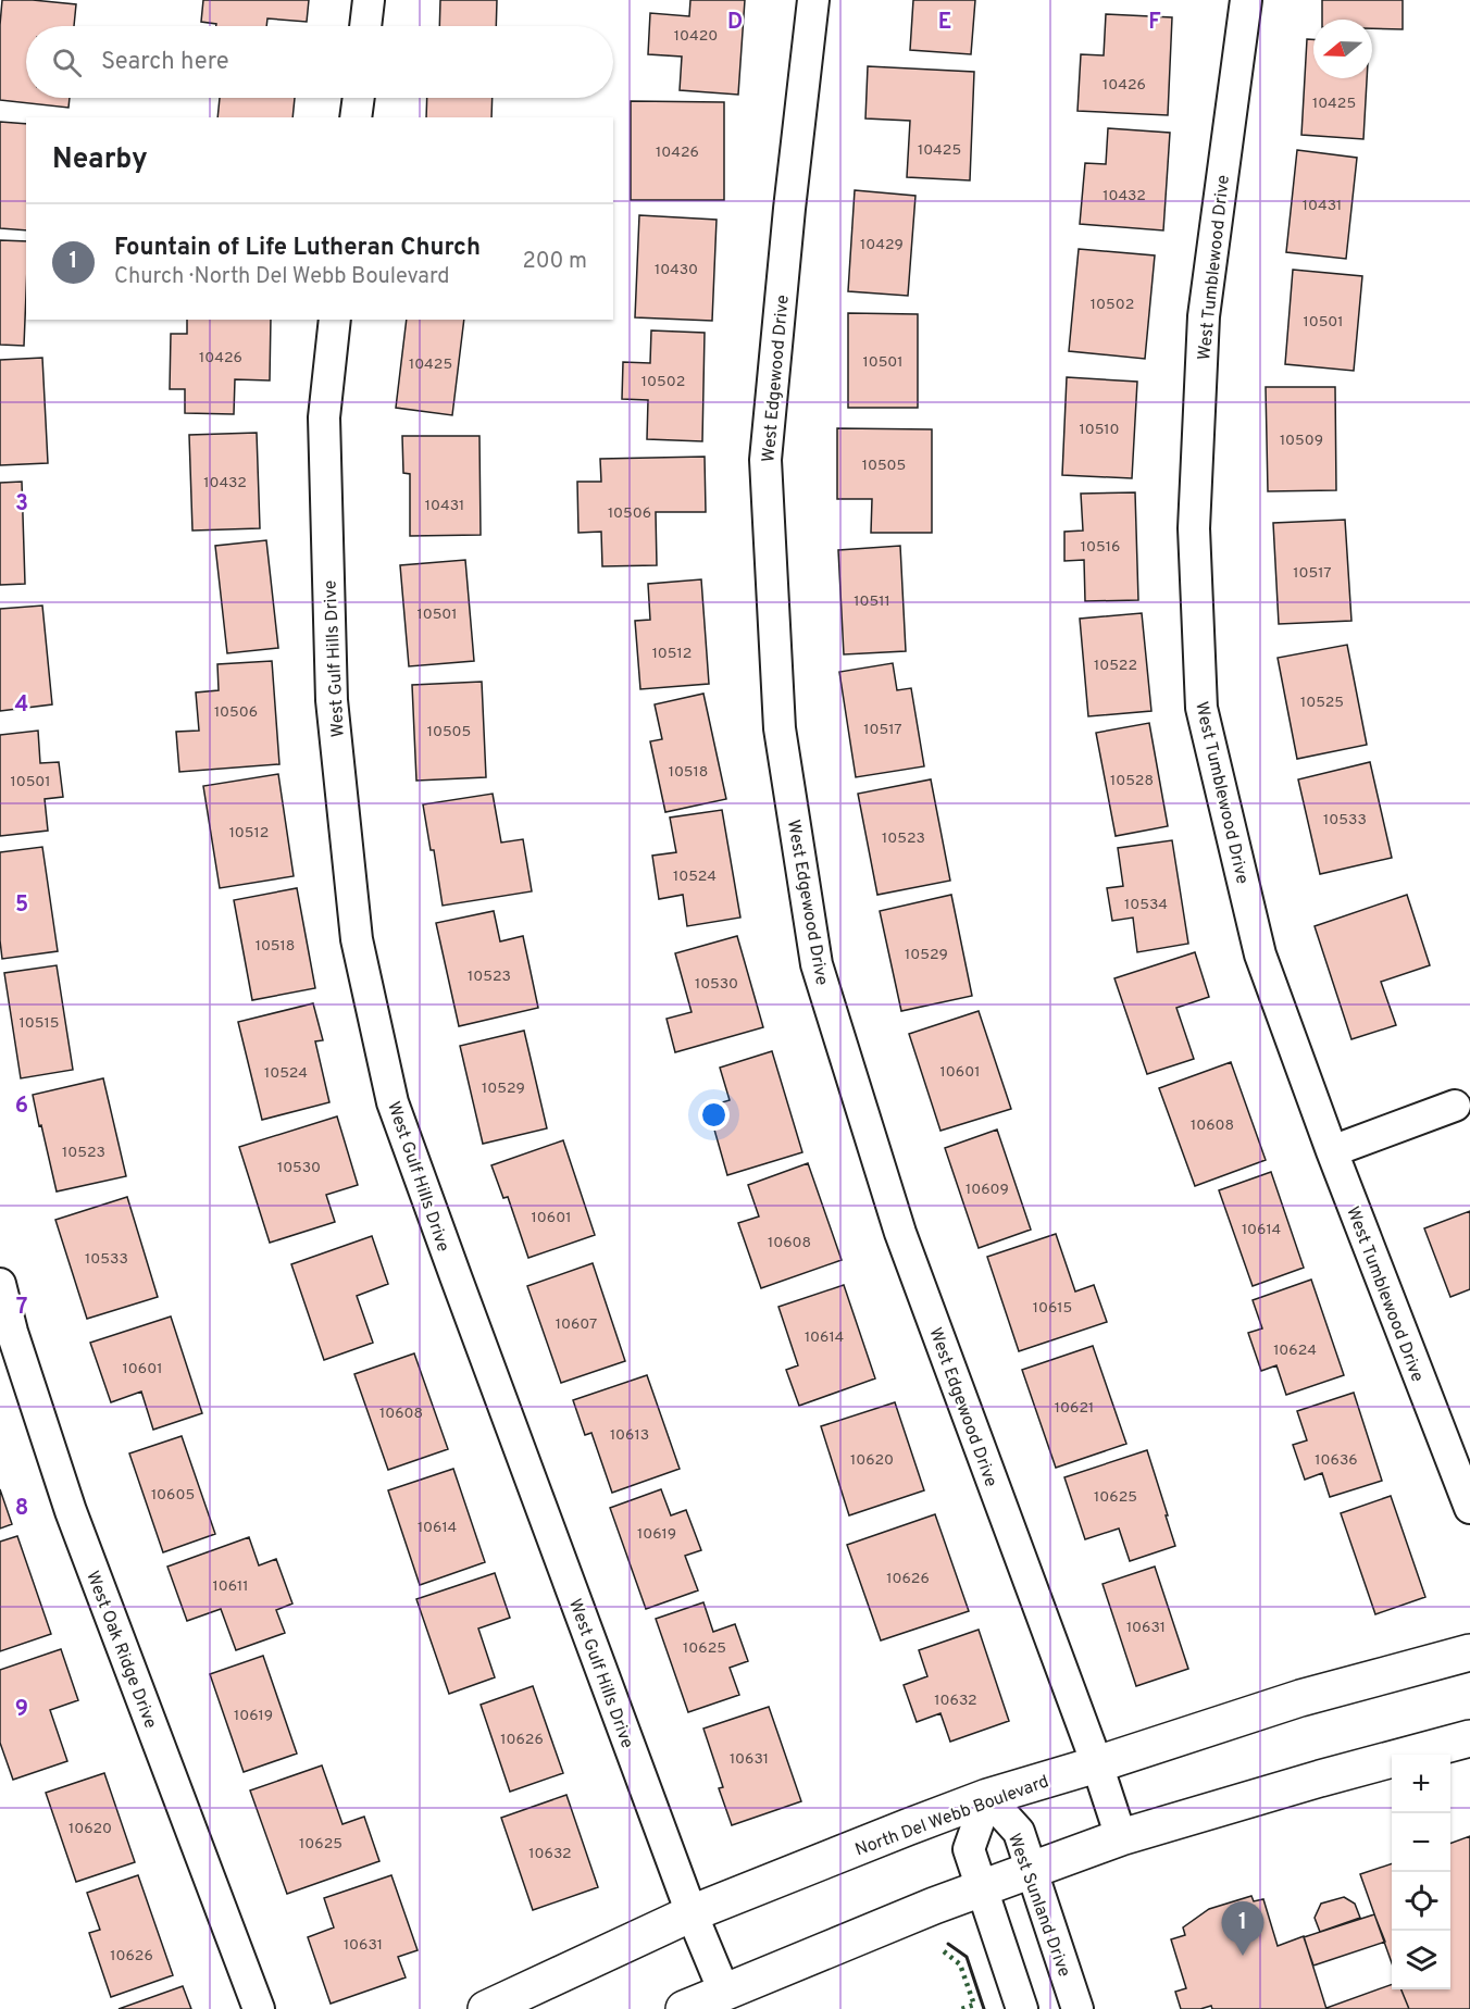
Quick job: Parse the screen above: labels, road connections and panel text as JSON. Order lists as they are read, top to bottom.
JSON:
{
  "streets": {
    "street": [
      "West Tumblewood Drive",
      "West Edgewood Drive",
      "West Gulf Hills Drive",
      "West Oak Ridge Drive",
      "North Del Webb Boulevard",
      "West Sunland Drive"
    ]
  },
  "crossings": [
    ["West Edgewood Drive", "North Del Webb Boulevard"],
    ["West Gulf Hills Drive", "North Del Webb Boulevard"],
    ["North Del Webb Boulevard", "West Sunland Drive"]
  ],
  "house_numbers": [
    "10420",
    "10426",
    "10425",
    "10425",
    "10426",
    "10432",
    "10431",
    "10429",
    "10430",
    "10502",
    "10501",
    "10426",
    "10501",
    "10425",
    "10502",
    "10510",
    "10509",
    "10505",
    "10432",
    "10431",
    "10506",
    "10516",
    "10517",
    "10511",
    "10501",
    "10512",
    "10522",
    "10525",
    "10506",
    "10517",
    "10505",
    "10518",
    "10528",
    "10501",
    "10533",
    "10512",
    "10523",
    "10524",
    "10534",
    "10518",
    "10529",
    "10523",
    "10530",
    "10515",
    "10601",
    "10524",
    "10529",
    "10608",
    "10523",
    "10530",
    "10609",
    "10601",
    "10614",
    "10608",
    "10533",
    "10615",
    "10607",
    "10614",
    "10624",
    "10601",
    "10621",
    "10608",
    "10613",
    "10620",
    "10636",
    "10605",
    "10625",
    "10614",
    "10619",
    "10626",
    "10611",
    "10631",
    "10625",
    "10632",
    "10619",
    "10626",
    "10631",
    "10620",
    "10625",
    "10632",
    "10631",
    "10626"
  ],
  "north": "left",
  "page": {
    "search": "Search here",
    "heading": "Nearby",
    "list": [
      {
        "mark": "1",
        "name": "Fountain of Life Lutheran Church",
        "note": "Church · North Del Webb Boulevard",
        "value": "200 m"
      }
    ],
    "map_buttons": ["+", "−"],
    "pins": "1"
  },
  "grid": {
    "columns": ["D", "E", "F"],
    "rows": [
      "3",
      "4",
      "5",
      "6",
      "7",
      "8",
      "9"
    ]
  }
}
